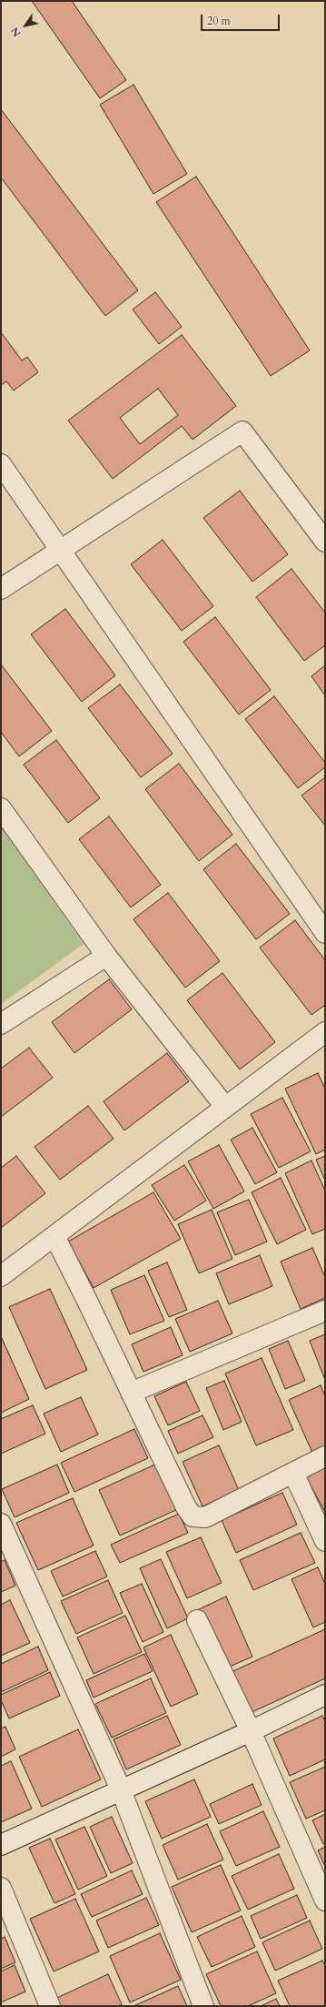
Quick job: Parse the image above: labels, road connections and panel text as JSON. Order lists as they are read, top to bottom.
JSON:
{
  "scale_bar": "20 m",
  "north": "bottom left"
}
